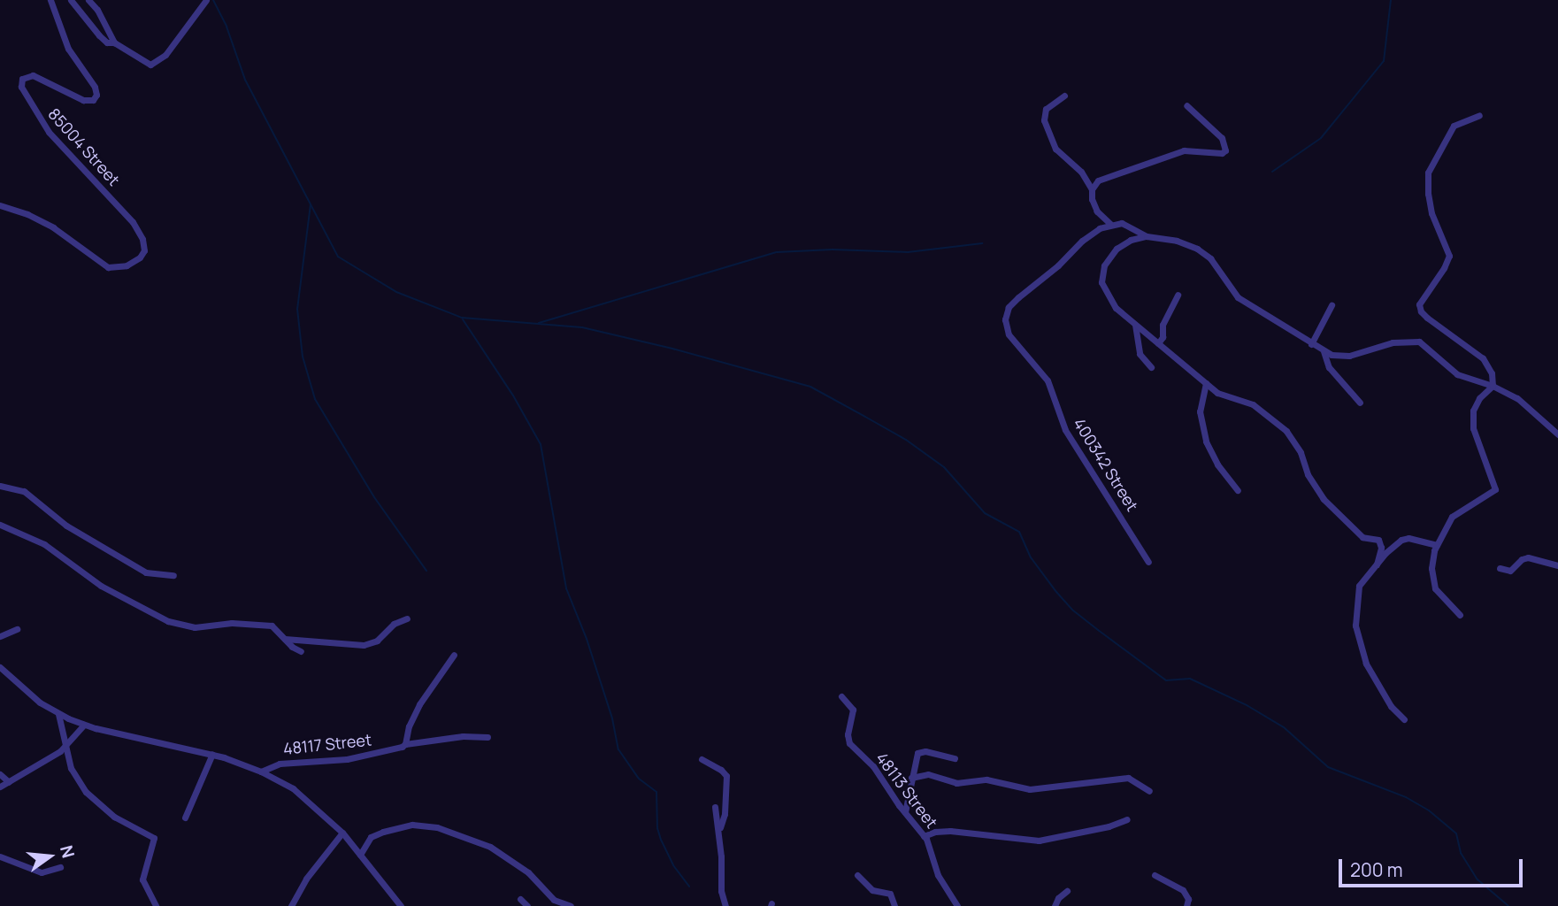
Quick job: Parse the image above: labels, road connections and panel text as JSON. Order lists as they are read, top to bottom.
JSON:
{
  "streets": {
    "street": [
      "85004 Street",
      "400342 Street",
      "48117 Street",
      "48113 Street"
    ]
  },
  "scale_bar": "200 m",
  "north": "right"
}
